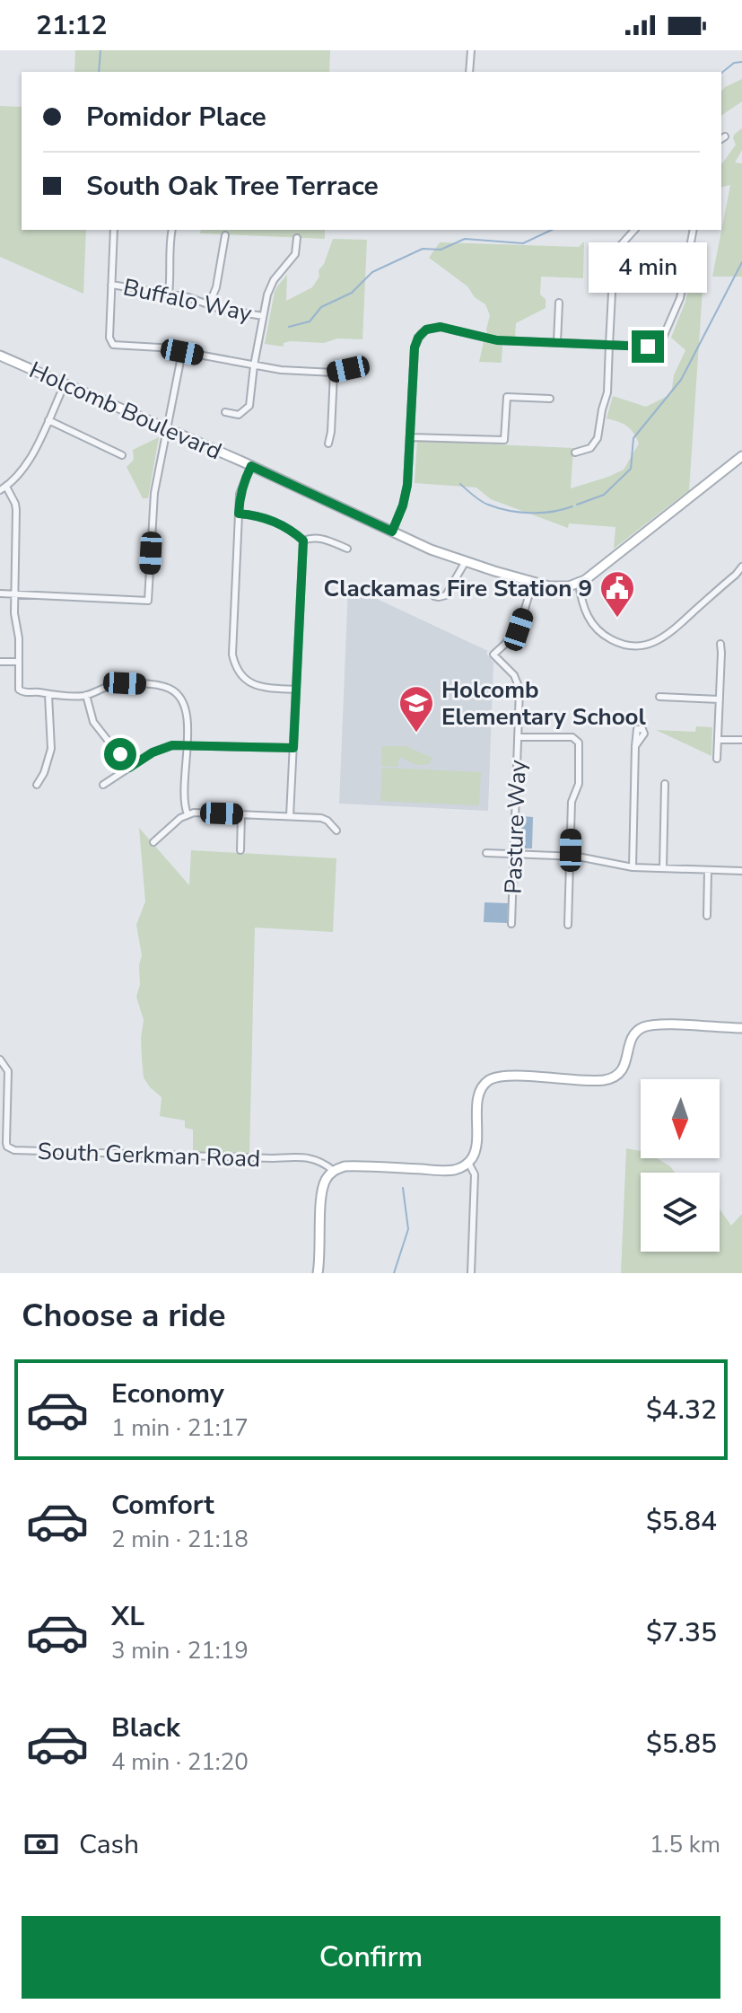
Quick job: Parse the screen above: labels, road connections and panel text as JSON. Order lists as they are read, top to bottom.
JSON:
{
  "streets": {
    "street": [
      "Buffalo Way",
      "Holcomb Boulevard",
      "Pasture Way",
      "South Gerkman Road"
    ]
  },
  "crossings": [
    ["Holcomb Boulevard", "Pasture Way"]
  ],
  "places": {
    "public building": ["Clackamas Fire Station 9"],
    "school or university": ["Holcomb Elementary School"]
  },
  "north": "bottom",
  "page": {
    "status": "21:12",
    "banner": ["Pomidor Place", "South Oak Tree Terrace"],
    "bubble": "4 min",
    "heading": "Choose a ride",
    "list": [
      {
        "name": "Economy",
        "note": "1 min · 21:17",
        "value": "$4.32"
      },
      {
        "name": "Comfort",
        "note": "2 min · 21:18",
        "value": "$5.84"
      },
      {
        "name": "XL",
        "note": "3 min · 21:19",
        "value": "$7.35"
      },
      {
        "name": "Black",
        "note": "4 min · 21:20",
        "value": "$5.85"
      }
    ],
    "pay": ["Cash", "1.5 km"],
    "buttons": "Confirm"
  }
}
